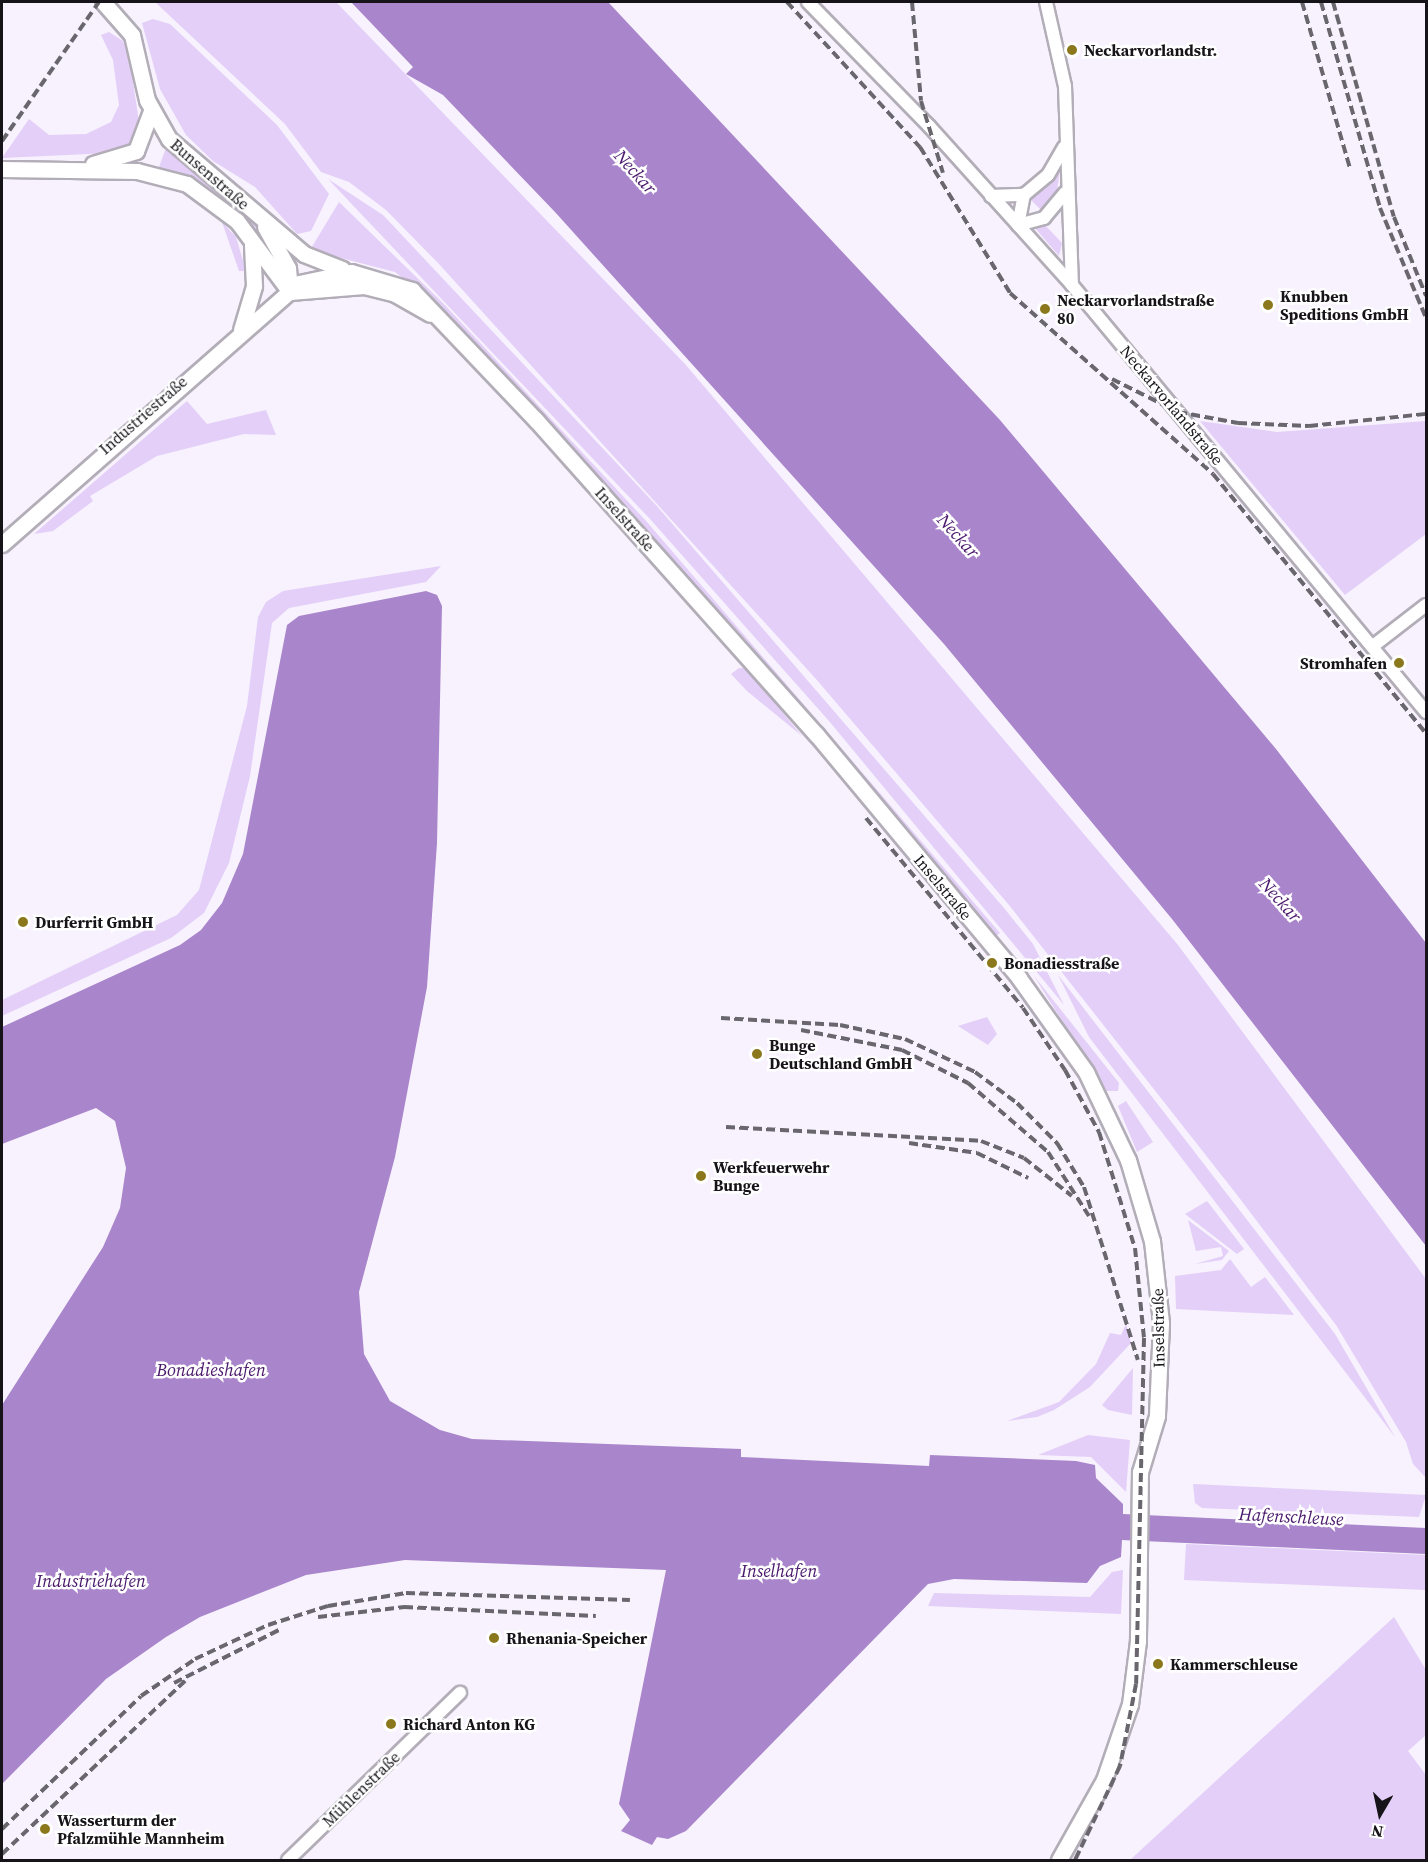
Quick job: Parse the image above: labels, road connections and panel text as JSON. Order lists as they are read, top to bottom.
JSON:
{
  "streets": {
    "street": [
      "Bunsenstraße",
      "Neckarvorlandstraße",
      "Industriestraße",
      "Inselstraße",
      "Mühlenstraße"
    ]
  },
  "crossings": [
    ["Bunsenstraße", "Industriestraße"],
    ["Bunsenstraße", "Inselstraße"],
    ["Industriestraße", "Inselstraße"]
  ],
  "water": [
    "Neckar",
    "Bonadieshafen",
    "Hafenschleuse",
    "Inselhafen",
    "Industriehafen"
  ],
  "places": [
    "Neckarvorlandstr.",
    "Knubben Speditions GmbH",
    "Neckarvorlandstraße 80",
    "Stromhafen",
    "Durferrit GmbH",
    "Bonadiesstraße",
    "Bunge Deutschland GmbH",
    "Werkfeuerwehr Bunge",
    "Rhenania-Speicher",
    "Kammerschleuse",
    "Richard Anton KG",
    "Wasserturm der Pfalzmühle Mannheim"
  ],
  "north": "bottom"
}
